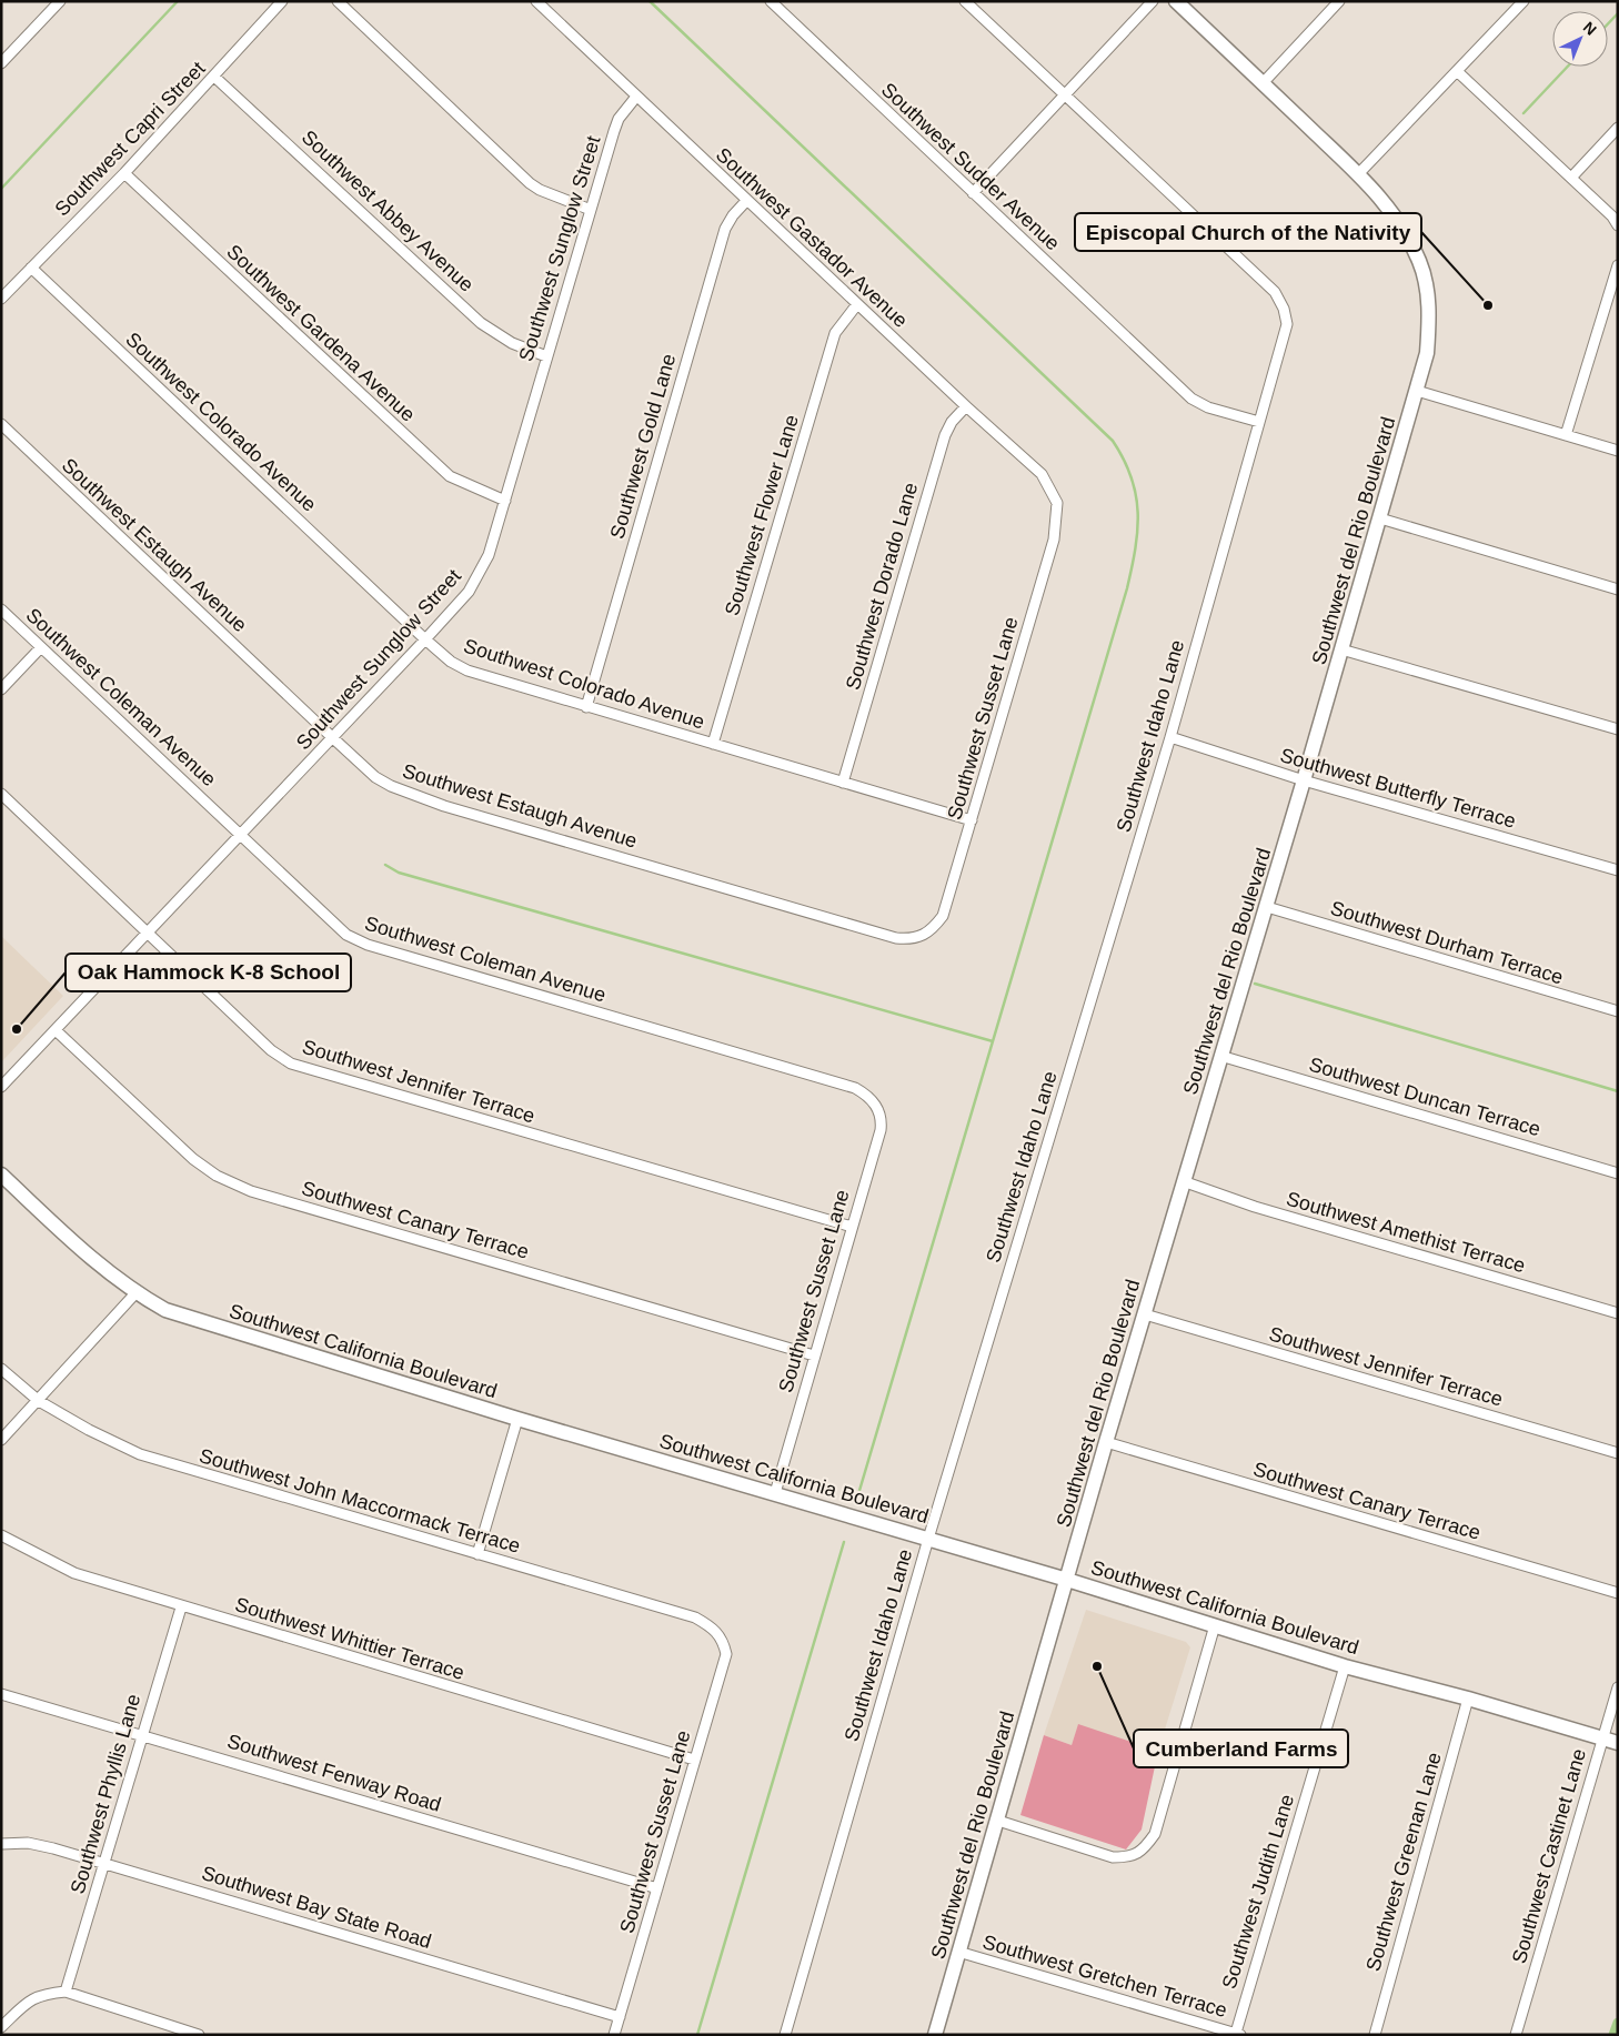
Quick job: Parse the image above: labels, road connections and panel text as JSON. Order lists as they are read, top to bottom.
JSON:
{
  "streets": {
    "street": [
      "Southwest Capri Street",
      "Southwest Sudder Avenue",
      "Southwest Abbey Avenue",
      "Southwest Gastador Avenue",
      "Southwest Sunglow Street",
      "Southwest Gardena Avenue",
      "Southwest Colorado Avenue",
      "Southwest Gold Lane",
      "Southwest Flower Lane",
      "Southwest del Rio Boulevard",
      "Southwest Estaugh Avenue",
      "Southwest Dorado Lane",
      "Southwest Coleman Avenue",
      "Southwest Susset Lane",
      "Southwest Idaho Lane",
      "Southwest Butterfly Terrace",
      "Southwest Durham Terrace",
      "Southwest Jennifer Terrace",
      "Southwest Duncan Terrace",
      "Southwest Canary Terrace",
      "Southwest Amethist Terrace",
      "Southwest California Boulevard",
      "Southwest John Maccormack Terrace",
      "Southwest Whittier Terrace",
      "Southwest Fenway Road",
      "Southwest Phyllis Lane",
      "Southwest Castinet Lane",
      "Southwest Greenan Lane",
      "Southwest Judith Lane",
      "Southwest Bay State Road",
      "Southwest Gretchen Terrace"
    ]
  },
  "crossings": [
    ["Southwest Capri Street", "Southwest Abbey Avenue"],
    ["Southwest Capri Street", "Southwest Gardena Avenue"],
    ["Southwest Capri Street", "Southwest Colorado Avenue"],
    ["Southwest Sudder Avenue", "Southwest Idaho Lane"],
    ["Southwest Abbey Avenue", "Southwest Sunglow Street"],
    ["Southwest Gastador Avenue", "Southwest Sunglow Street"],
    ["Southwest Gastador Avenue", "Southwest Gold Lane"],
    ["Southwest Gastador Avenue", "Southwest Flower Lane"],
    ["Southwest Gastador Avenue", "Southwest Dorado Lane"],
    ["Southwest Gastador Avenue", "Southwest Susset Lane"],
    ["Southwest Sunglow Street", "Southwest Gardena Avenue"],
    ["Southwest Sunglow Street", "Southwest Colorado Avenue"],
    ["Southwest Sunglow Street", "Southwest Estaugh Avenue"],
    ["Southwest Sunglow Street", "Southwest Coleman Avenue"],
    ["Southwest Sunglow Street", "Southwest Jennifer Terrace"],
    ["Southwest Sunglow Street", "Southwest Canary Terrace"],
    ["Southwest Colorado Avenue", "Southwest Gold Lane"],
    ["Southwest Colorado Avenue", "Southwest Flower Lane"],
    ["Southwest Colorado Avenue", "Southwest Dorado Lane"],
    ["Southwest Colorado Avenue", "Southwest Susset Lane"],
    ["Southwest del Rio Boulevard", "Southwest Butterfly Terrace"],
    ["Southwest del Rio Boulevard", "Southwest Durham Terrace"],
    ["Southwest del Rio Boulevard", "Southwest Jennifer Terrace"],
    ["Southwest del Rio Boulevard", "Southwest Duncan Terrace"],
    ["Southwest del Rio Boulevard", "Southwest Canary Terrace"],
    ["Southwest del Rio Boulevard", "Southwest Amethist Terrace"],
    ["Southwest del Rio Boulevard", "Southwest California Boulevard"],
    ["Southwest del Rio Boulevard", "Southwest Gretchen Terrace"],
    ["Southwest Estaugh Avenue", "Southwest Susset Lane"],
    ["Southwest Coleman Avenue", "Southwest Susset Lane"],
    ["Southwest Susset Lane", "Southwest Jennifer Terrace"],
    ["Southwest Susset Lane", "Southwest Canary Terrace"],
    ["Southwest Susset Lane", "Southwest California Boulevard"],
    ["Southwest Susset Lane", "Southwest John Maccormack Terrace"],
    ["Southwest Susset Lane", "Southwest Whittier Terrace"],
    ["Southwest Susset Lane", "Southwest Fenway Road"],
    ["Southwest Susset Lane", "Southwest Bay State Road"],
    ["Southwest Idaho Lane", "Southwest Butterfly Terrace"],
    ["Southwest Idaho Lane", "Southwest California Boulevard"],
    ["Southwest California Boulevard", "Southwest Castinet Lane"],
    ["Southwest California Boulevard", "Southwest Greenan Lane"],
    ["Southwest California Boulevard", "Southwest Judith Lane"],
    ["Southwest Whittier Terrace", "Southwest Phyllis Lane"],
    ["Southwest Fenway Road", "Southwest Phyllis Lane"],
    ["Southwest Phyllis Lane", "Southwest Bay State Road"],
    ["Southwest Judith Lane", "Southwest Gretchen Terrace"]
  ],
  "places": ["Episcopal Church of the Nativity", "Oak Hammock K-8 School", "Cumberland Farms"],
  "north": "top right"
}
